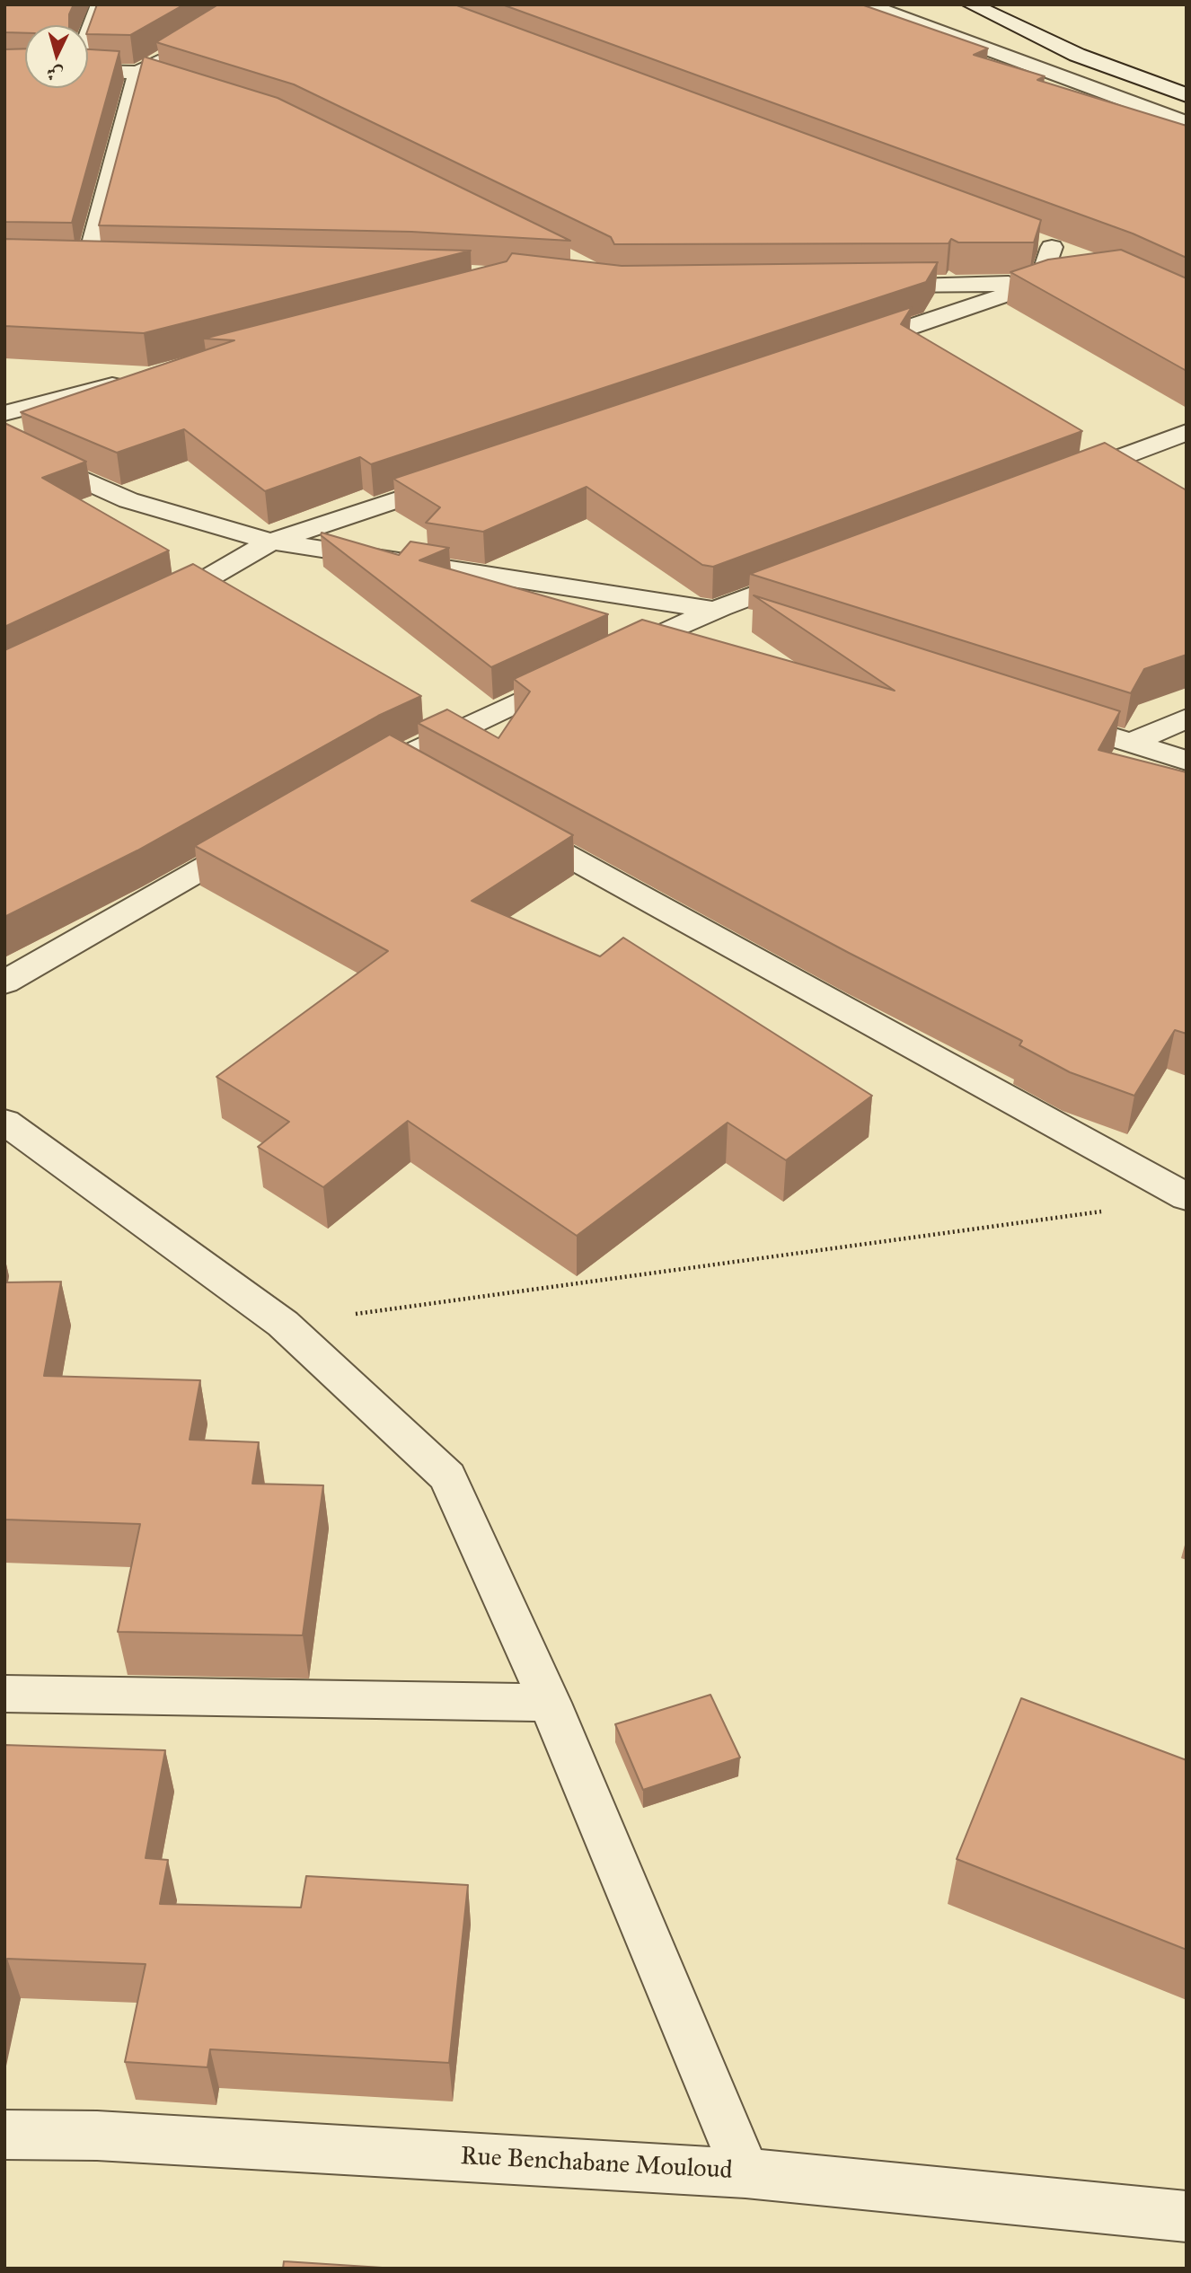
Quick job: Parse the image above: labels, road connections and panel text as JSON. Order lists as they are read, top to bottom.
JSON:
{
  "streets": {
    "street": ["Rue Benchabane Mouloud"]
  },
  "north": "bottom"
}
